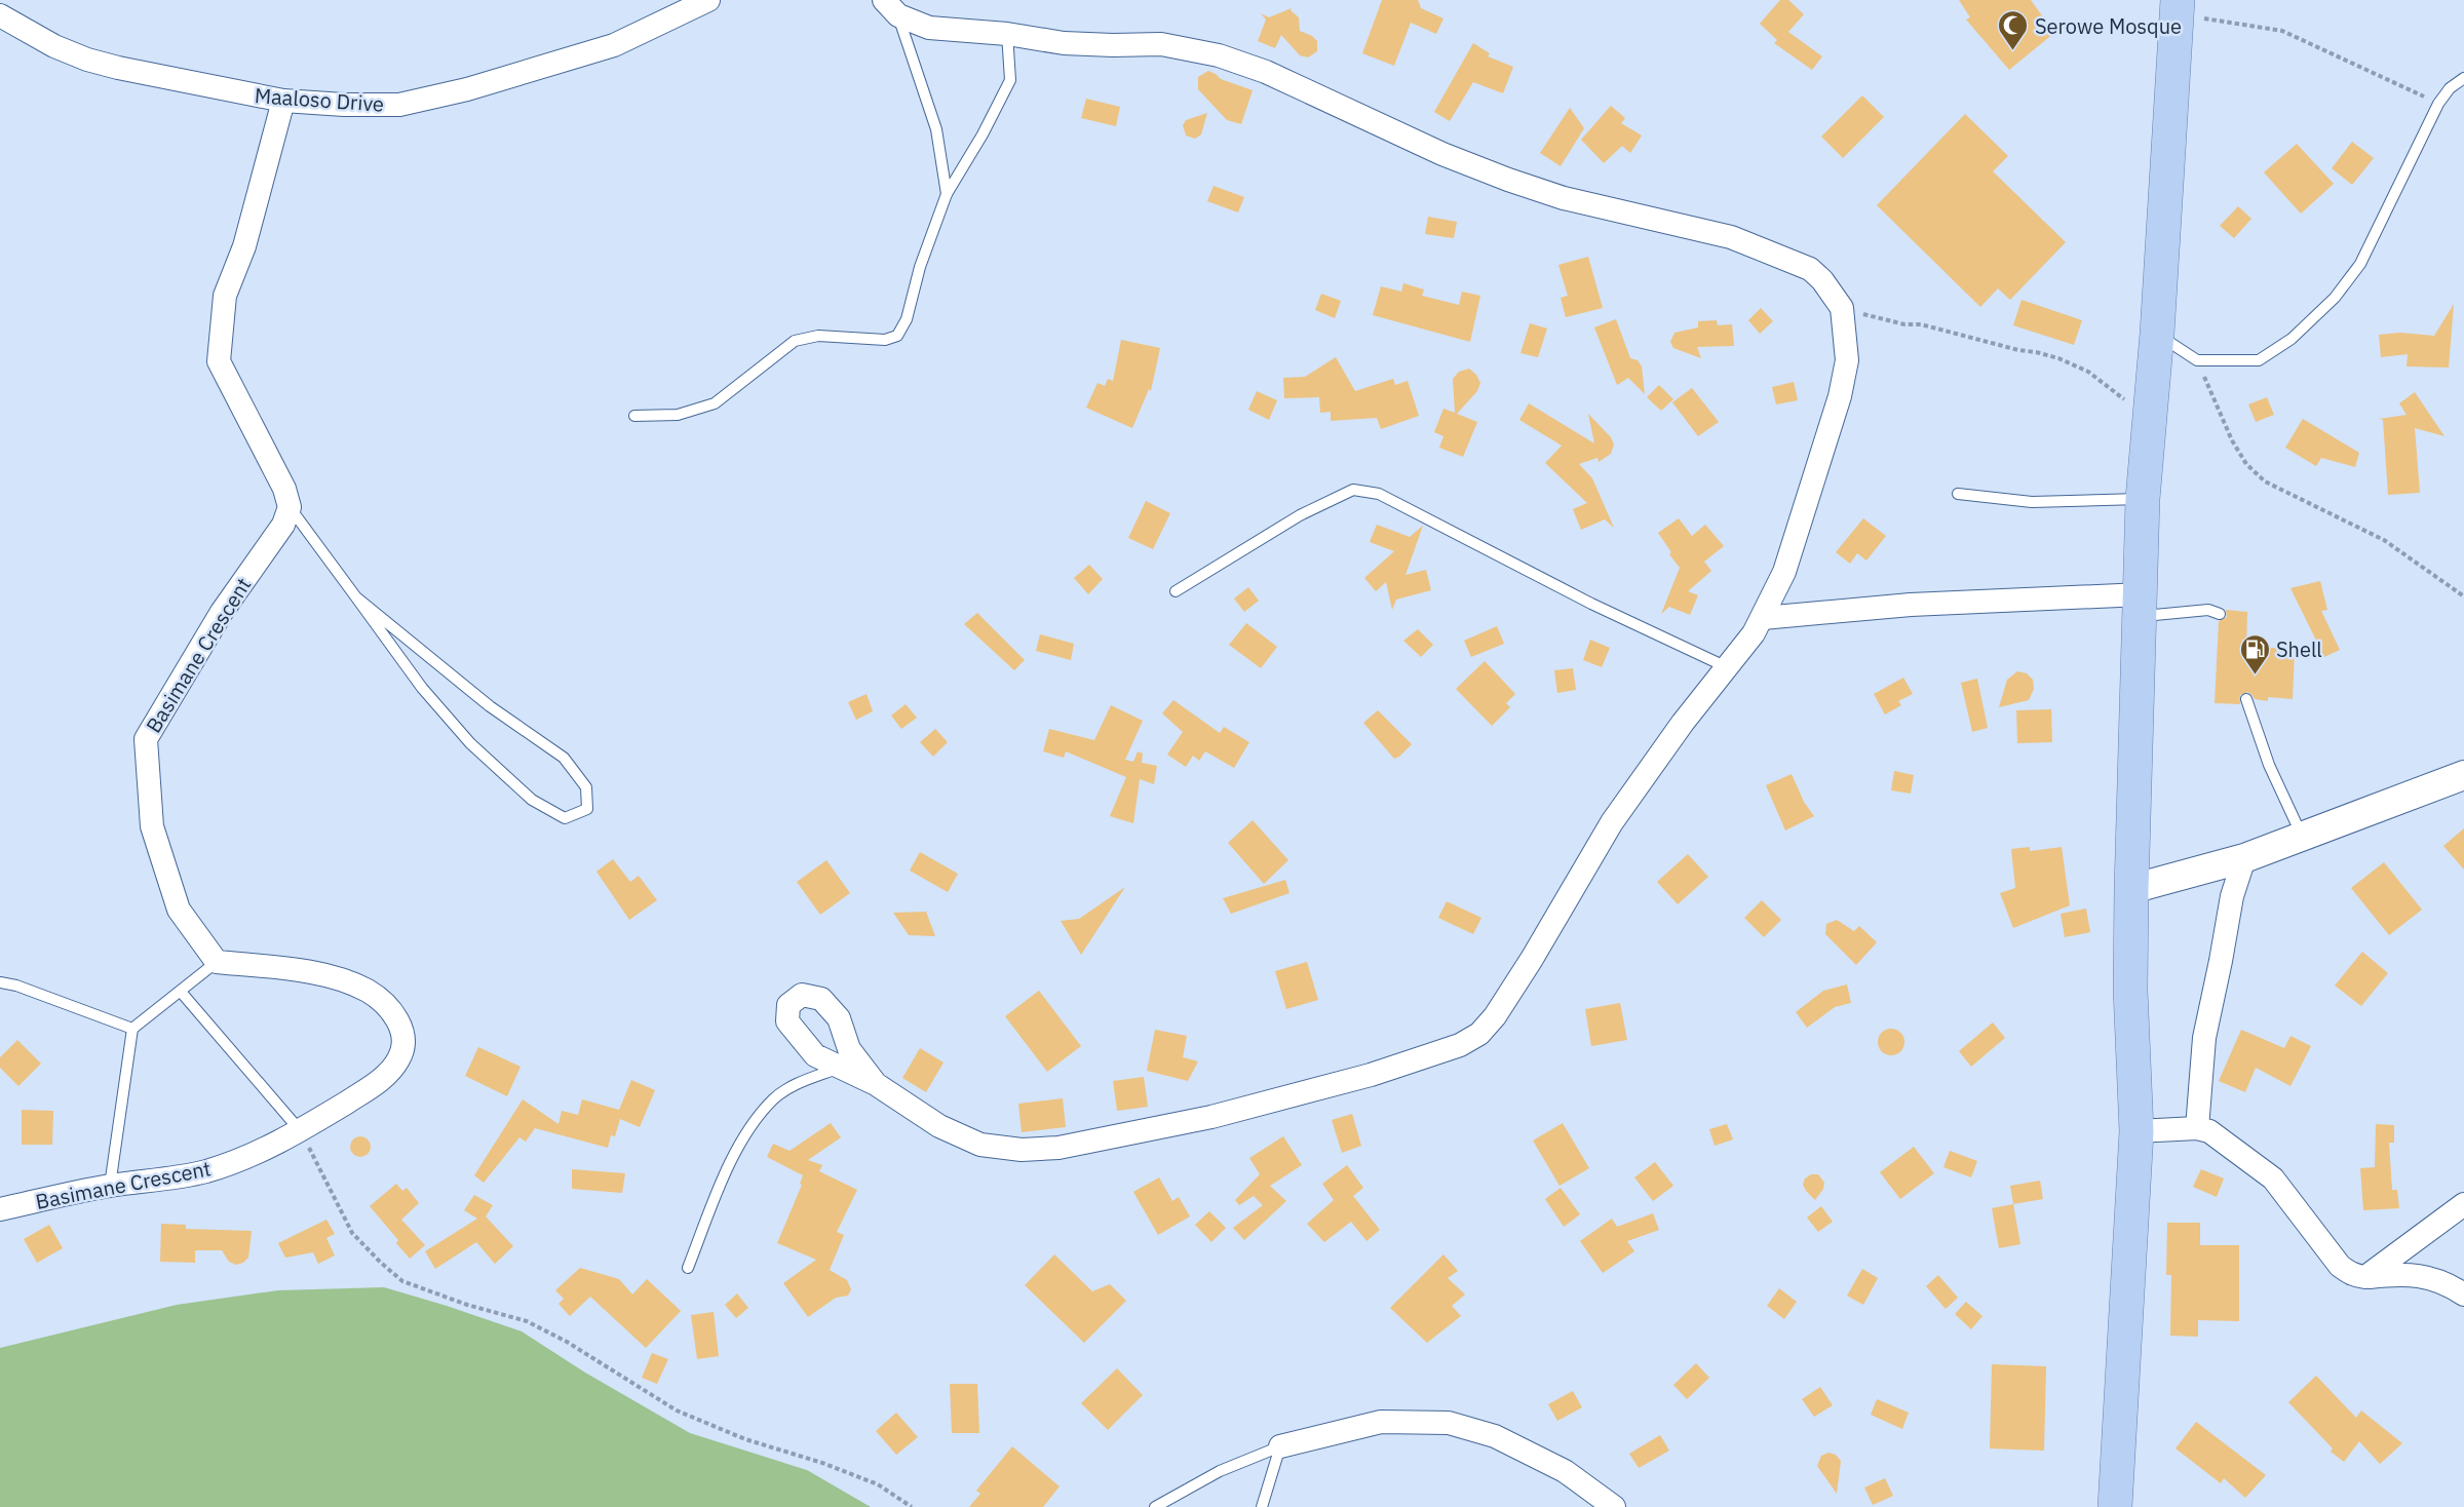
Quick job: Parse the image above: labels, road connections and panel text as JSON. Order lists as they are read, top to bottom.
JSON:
{
  "streets": {
    "street": ["Maaloso Drive", "Basimane Crescent"]
  },
  "places": {
    "mosque": ["Serowe Mosque"],
    "fuel station": ["Shell"]
  }
}
